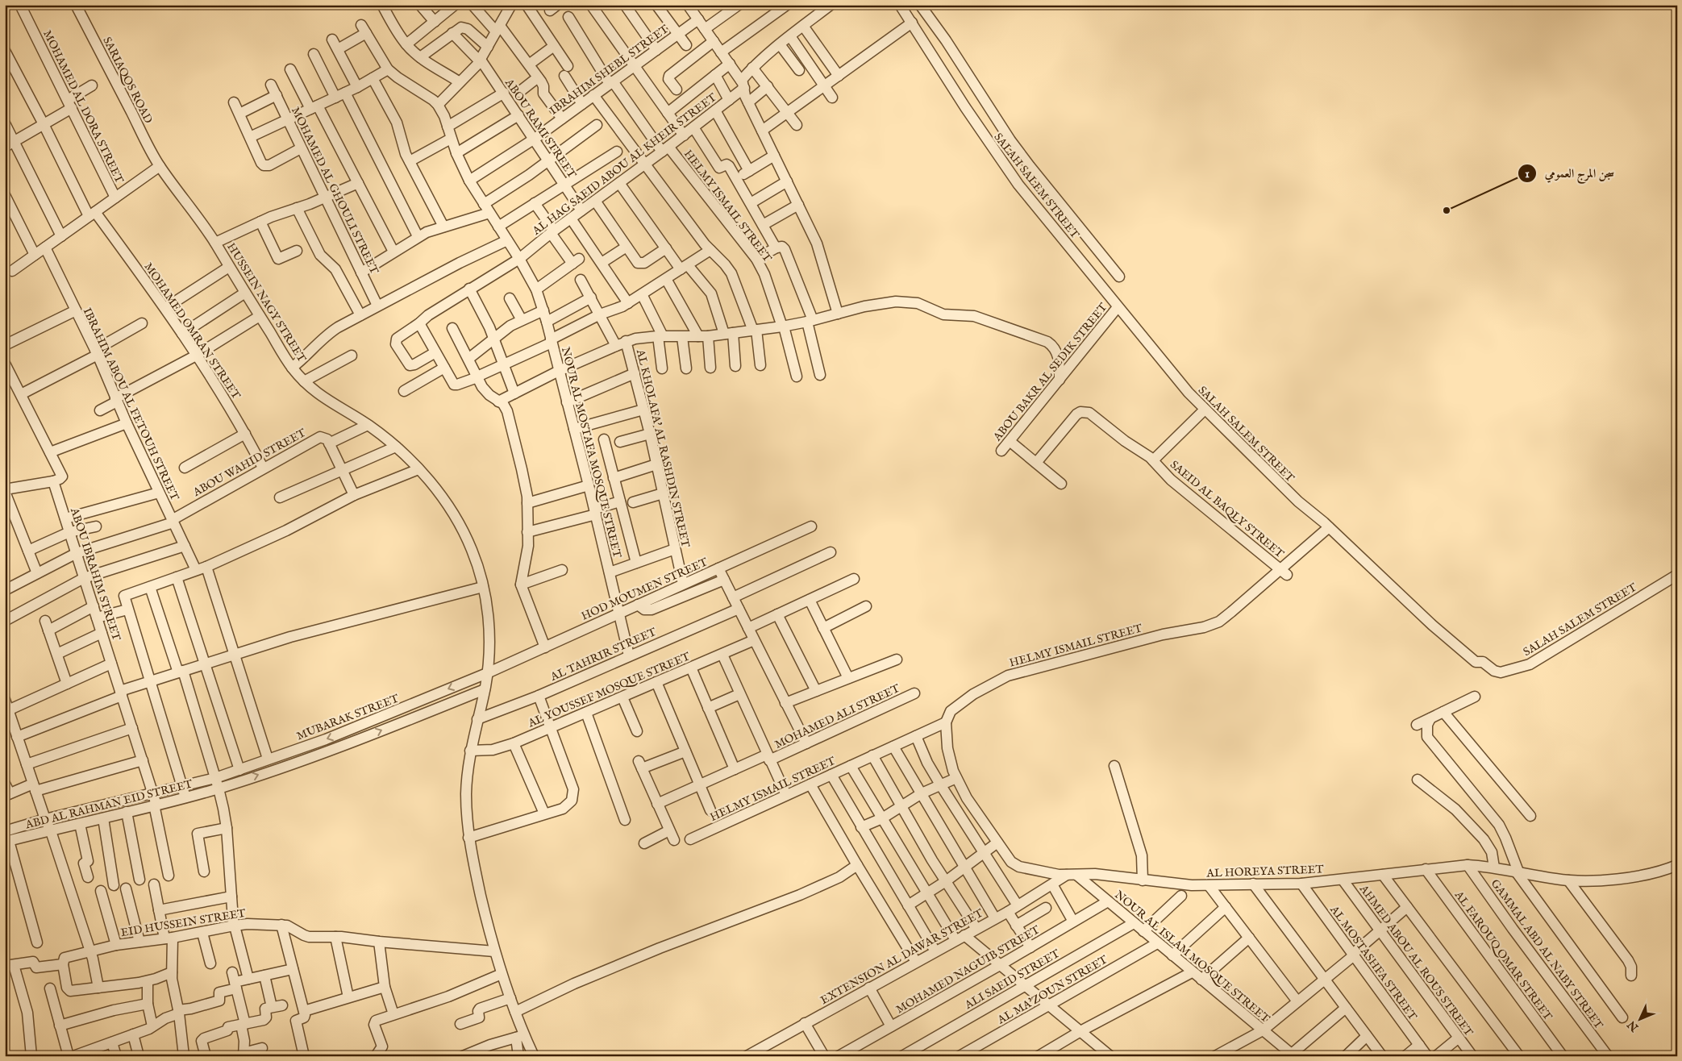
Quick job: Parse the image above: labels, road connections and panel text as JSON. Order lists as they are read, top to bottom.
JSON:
{
  "streets": {
    "street": [
      "IBRAHIM SHEBL STREET",
      "SARIAQOS ROAD",
      "MOHAMED AL DORA STREET",
      "ABOU RAMI STREET",
      "AL HAG SAEID ABOU AL KHEIR STREET",
      "SALAH SALEM STREET",
      "MOHAMED AL GHOULI STREET",
      "HELMY ISMAIL STREET",
      "HUSSEIN NAGY STREET",
      "MOHAMED OMRAN STREET",
      "ABOU BAKR AL SEDIK STREET",
      "IBRAHIM ABOU AL FETOUH STREET",
      "AL KHOLAFA' AL RASHDIN STREET",
      "NOUR AL MOSTAFA MOSQUE STREET",
      "ABOU WAHID STREET",
      "SAEID AL BAQLY STREET",
      "ABOU IBRAHIM STREET",
      "HOD MOUMEN STREET",
      "AL TAHRIR STREET",
      "AL YOUSSEF MOSQUE STREET",
      "MOHAMED ALI STREET",
      "MUBARAK STREET",
      "ABD AL RAHMAN EID STREET",
      "AL HOREYA STREET",
      "EID HUSSEIN STREET",
      "GAMMAL ABD AL NABY STREET",
      "AL FAROUQ OMAR STREET",
      "EXTENSION AL DAWAR STREET",
      "NOUR AL ISLAM MOSQUE STREET",
      "AHMED ABOU AL ROUS STREET",
      "AL MOSTASHFA STREET",
      "MOHAMED NAGUIB STREET",
      "ALI SAEID STREET",
      "AL MA'ZOUN STREET"
    ]
  },
  "crossings": [
    ["IBRAHIM SHEBL STREET", "ABOU RAMI STREET"],
    ["IBRAHIM SHEBL STREET", "HELMY ISMAIL STREET"],
    ["IBRAHIM SHEBL STREET", "NOUR AL MOSTAFA MOSQUE STREET"],
    ["SARIAQOS ROAD", "HUSSEIN NAGY STREET"],
    ["ABOU RAMI STREET", "AL HAG SAEID ABOU AL KHEIR STREET"],
    ["AL HAG SAEID ABOU AL KHEIR STREET", "HELMY ISMAIL STREET"],
    ["AL HAG SAEID ABOU AL KHEIR STREET", "NOUR AL MOSTAFA MOSQUE STREET"],
    ["SALAH SALEM STREET", "HELMY ISMAIL STREET"],
    ["SALAH SALEM STREET", "ABOU BAKR AL SEDIK STREET"],
    ["SALAH SALEM STREET", "SAEID AL BAQLY STREET"],
    ["HELMY ISMAIL STREET", "SAEID AL BAQLY STREET"],
    ["HELMY ISMAIL STREET", "AL HOREYA STREET"],
    ["HUSSEIN NAGY STREET", "HOD MOUMEN STREET"],
    ["HUSSEIN NAGY STREET", "AL TAHRIR STREET"],
    ["HUSSEIN NAGY STREET", "AL YOUSSEF MOSQUE STREET"],
    ["HUSSEIN NAGY STREET", "MUBARAK STREET"],
    ["HUSSEIN NAGY STREET", "EID HUSSEIN STREET"],
    ["MOHAMED OMRAN STREET", "ABOU WAHID STREET"],
    ["IBRAHIM ABOU AL FETOUH STREET", "ABOU WAHID STREET"],
    ["AL KHOLAFA' AL RASHDIN STREET", "HOD MOUMEN STREET"],
    ["NOUR AL MOSTAFA MOSQUE STREET", "HOD MOUMEN STREET"],
    ["NOUR AL MOSTAFA MOSQUE STREET", "AL TAHRIR STREET"],
    ["ABOU WAHID STREET", "ABOU IBRAHIM STREET"],
    ["ABOU IBRAHIM STREET", "ABD AL RAHMAN EID STREET"],
    ["HOD MOUMEN STREET", "MUBARAK STREET"],
    ["MUBARAK STREET", "ABD AL RAHMAN EID STREET"],
    ["AL HOREYA STREET", "GAMMAL ABD AL NABY STREET"],
    ["AL HOREYA STREET", "AL FAROUQ OMAR STREET"],
    ["AL HOREYA STREET", "EXTENSION AL DAWAR STREET"],
    ["AL HOREYA STREET", "NOUR AL ISLAM MOSQUE STREET"],
    ["AL HOREYA STREET", "AHMED ABOU AL ROUS STREET"],
    ["AL HOREYA STREET", "AL MOSTASHFA STREET"],
    ["EXTENSION AL DAWAR STREET", "NOUR AL ISLAM MOSQUE STREET"],
    ["NOUR AL ISLAM MOSQUE STREET", "MOHAMED NAGUIB STREET"],
    ["NOUR AL ISLAM MOSQUE STREET", "ALI SAEID STREET"],
    ["NOUR AL ISLAM MOSQUE STREET", "AL MA'ZOUN STREET"]
  ],
  "places": ["سجن المرج العمومي"],
  "north": "bottom left"
}
